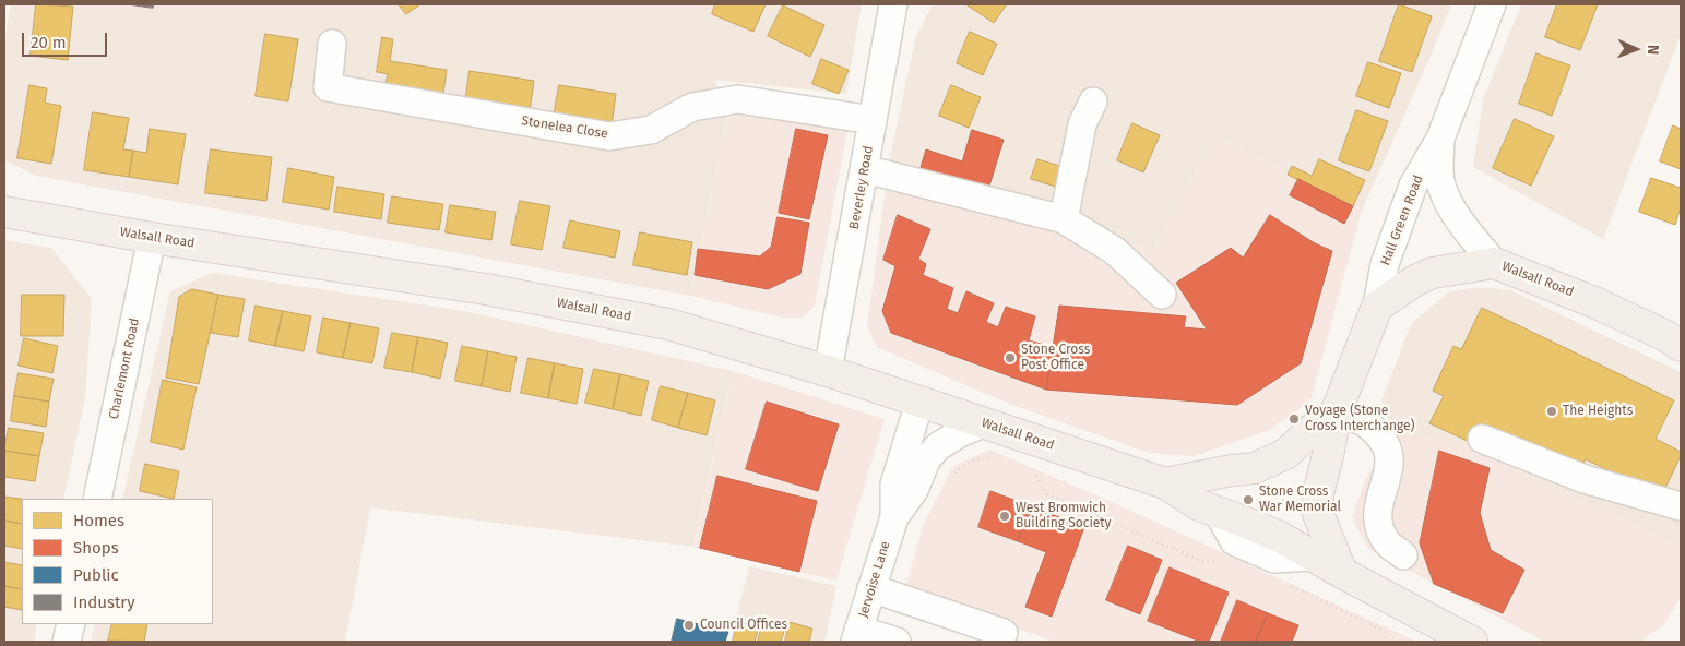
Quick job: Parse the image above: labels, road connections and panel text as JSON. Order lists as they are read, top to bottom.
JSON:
{
  "streets": {
    "main road": ["Walsall Road"],
    "street": [
      "Stonelea Close",
      "Beverley Road",
      "Hall Green Road",
      "Charlemont Road",
      "Jervoise Lane"
    ]
  },
  "crossings": [
    ["Stonelea Close", "Beverley Road"],
    ["Beverley Road", "Walsall Road"],
    ["Hall Green Road", "Walsall Road"],
    ["Walsall Road", "Charlemont Road"],
    ["Walsall Road", "Jervoise Lane"]
  ],
  "places": [
    "Stone Cross Post Office",
    "The Heights",
    "Voyage (Stone Cross Interchange)",
    "Stone Cross War Memorial",
    "West Bromwich Building Society",
    "Council Offices"
  ],
  "legend": [
    "Homes",
    "Shops",
    "Public",
    "Industry"
  ],
  "scale_bar": "20 m",
  "north": "right"
}
